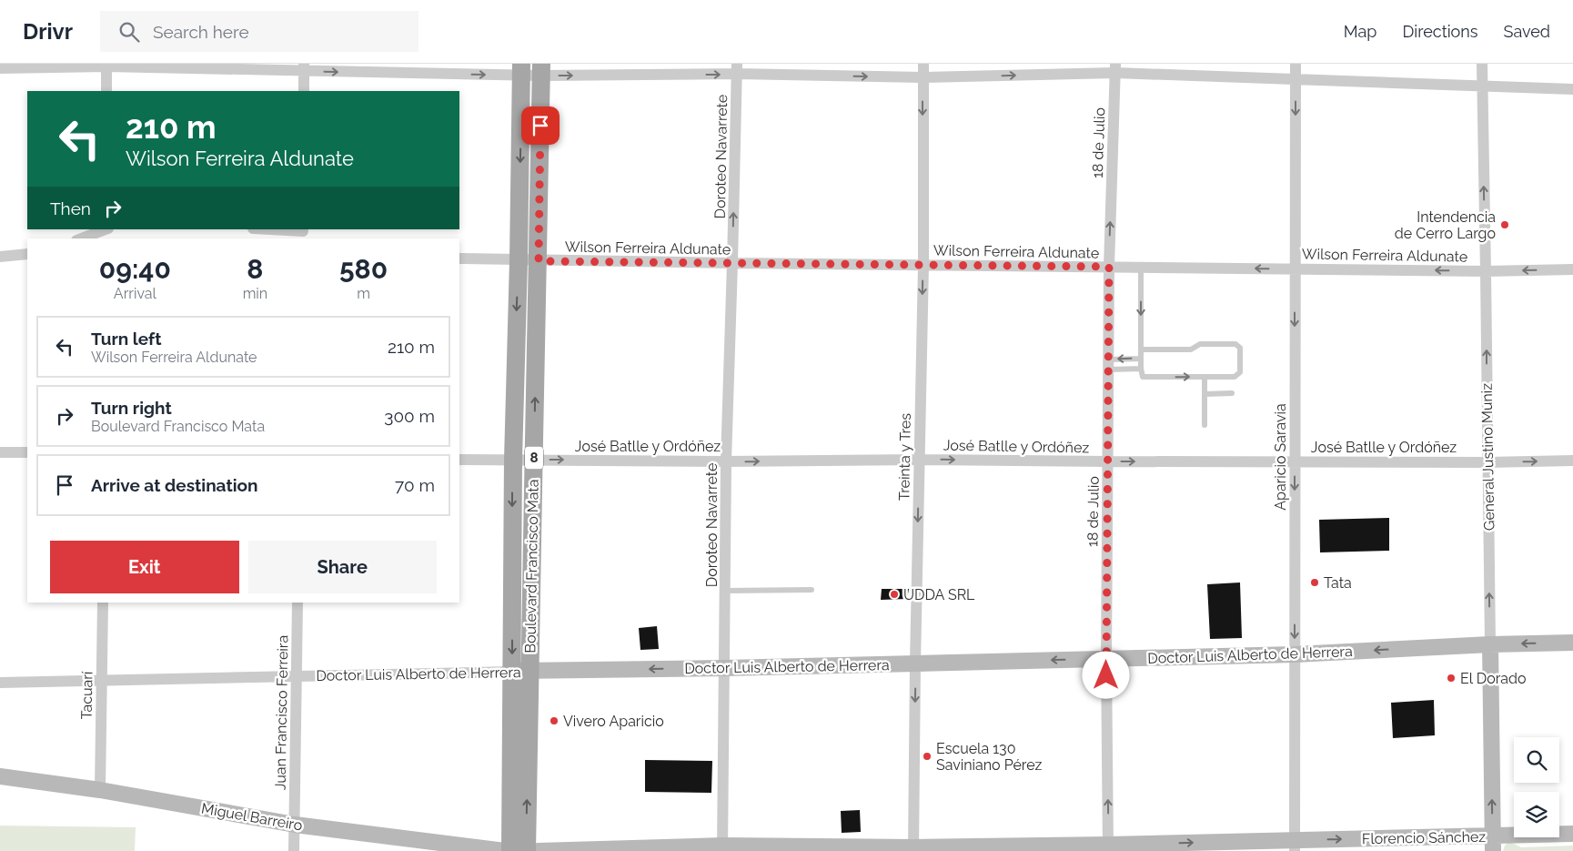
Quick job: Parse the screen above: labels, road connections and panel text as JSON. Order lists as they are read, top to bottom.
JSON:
{
  "streets": {
    "main road": ["8", "Boulevard Francisco Mata"],
    "street": [
      "18 de Julio",
      "Doroteo Navarrete",
      "Wilson Ferreira Aldunate",
      "José Batlle y Ordóñez",
      "Treinta y Tres",
      "Aparicio Saravia",
      "General Justino Muniz",
      "Doctor Luis Alberto de Herrera",
      "Tacuarí",
      "Juan Francisco Ferreira",
      "Miguel Barreiro",
      "Florencio Sánchez"
    ]
  },
  "crossings": [
    ["18 de Julio", "Wilson Ferreira Aldunate"],
    ["18 de Julio", "José Batlle y Ordóñez"],
    ["18 de Julio", "Doctor Luis Alberto de Herrera"],
    ["18 de Julio", "Florencio Sánchez"],
    ["Doroteo Navarrete", "Wilson Ferreira Aldunate"],
    ["Doroteo Navarrete", "José Batlle y Ordóñez"],
    ["Doroteo Navarrete", "Doctor Luis Alberto de Herrera"],
    ["Doroteo Navarrete", "Florencio Sánchez"],
    ["Wilson Ferreira Aldunate", "Treinta y Tres"],
    ["Wilson Ferreira Aldunate", "Aparicio Saravia"],
    ["Wilson Ferreira Aldunate", "General Justino Muniz"],
    ["Wilson Ferreira Aldunate", "Boulevard Francisco Mata"],
    ["José Batlle y Ordóñez", "Treinta y Tres"],
    ["José Batlle y Ordóñez", "Aparicio Saravia"],
    ["José Batlle y Ordóñez", "General Justino Muniz"],
    ["José Batlle y Ordóñez", "Boulevard Francisco Mata"],
    ["Treinta y Tres", "Doctor Luis Alberto de Herrera"],
    ["Treinta y Tres", "Florencio Sánchez"],
    ["Aparicio Saravia", "Doctor Luis Alberto de Herrera"],
    ["Aparicio Saravia", "Florencio Sánchez"],
    ["General Justino Muniz", "Doctor Luis Alberto de Herrera"],
    ["General Justino Muniz", "Florencio Sánchez"],
    ["Boulevard Francisco Mata", "Doctor Luis Alberto de Herrera"],
    ["Doctor Luis Alberto de Herrera", "Tacuarí"],
    ["Doctor Luis Alberto de Herrera", "Juan Francisco Ferreira"],
    ["Tacuarí", "Miguel Barreiro"],
    ["Juan Francisco Ferreira", "Miguel Barreiro"]
  ],
  "one_way": [
    "18 de Julio",
    "Wilson Ferreira Aldunate",
    "José Batlle y Ordóñez",
    "Treinta y Tres",
    "Aparicio Saravia",
    "General Justino Muniz",
    "Doctor Luis Alberto de Herrera",
    "Florencio Sánchez"
  ],
  "places": [
    "Intendencia de Cerro Largo",
    "Tata",
    "UDDA SRL",
    "El Dorado",
    "Vivero Aparicio",
    "Escuela 130 Saviniano Pérez"
  ],
  "page": {
    "header": "Drivr",
    "search": "Search here",
    "nav": ["Map", "Directions", "Saved"],
    "turn": ["210 m", "Wilson Ferreira Aldunate"],
    "then": "Then",
    "eta": [
      "09:40",
      "Arrival",
      "8",
      "min",
      "580",
      "m"
    ],
    "list": [
      {
        "name": "Turn left",
        "note": "Wilson Ferreira Aldunate",
        "value": "210 m"
      },
      {
        "name": "Turn right",
        "note": "Boulevard Francisco Mata",
        "value": "300 m"
      },
      {
        "name": "Arrive at destination",
        "value": "70 m"
      }
    ],
    "buttons": ["Exit", "Share"]
  }
}
